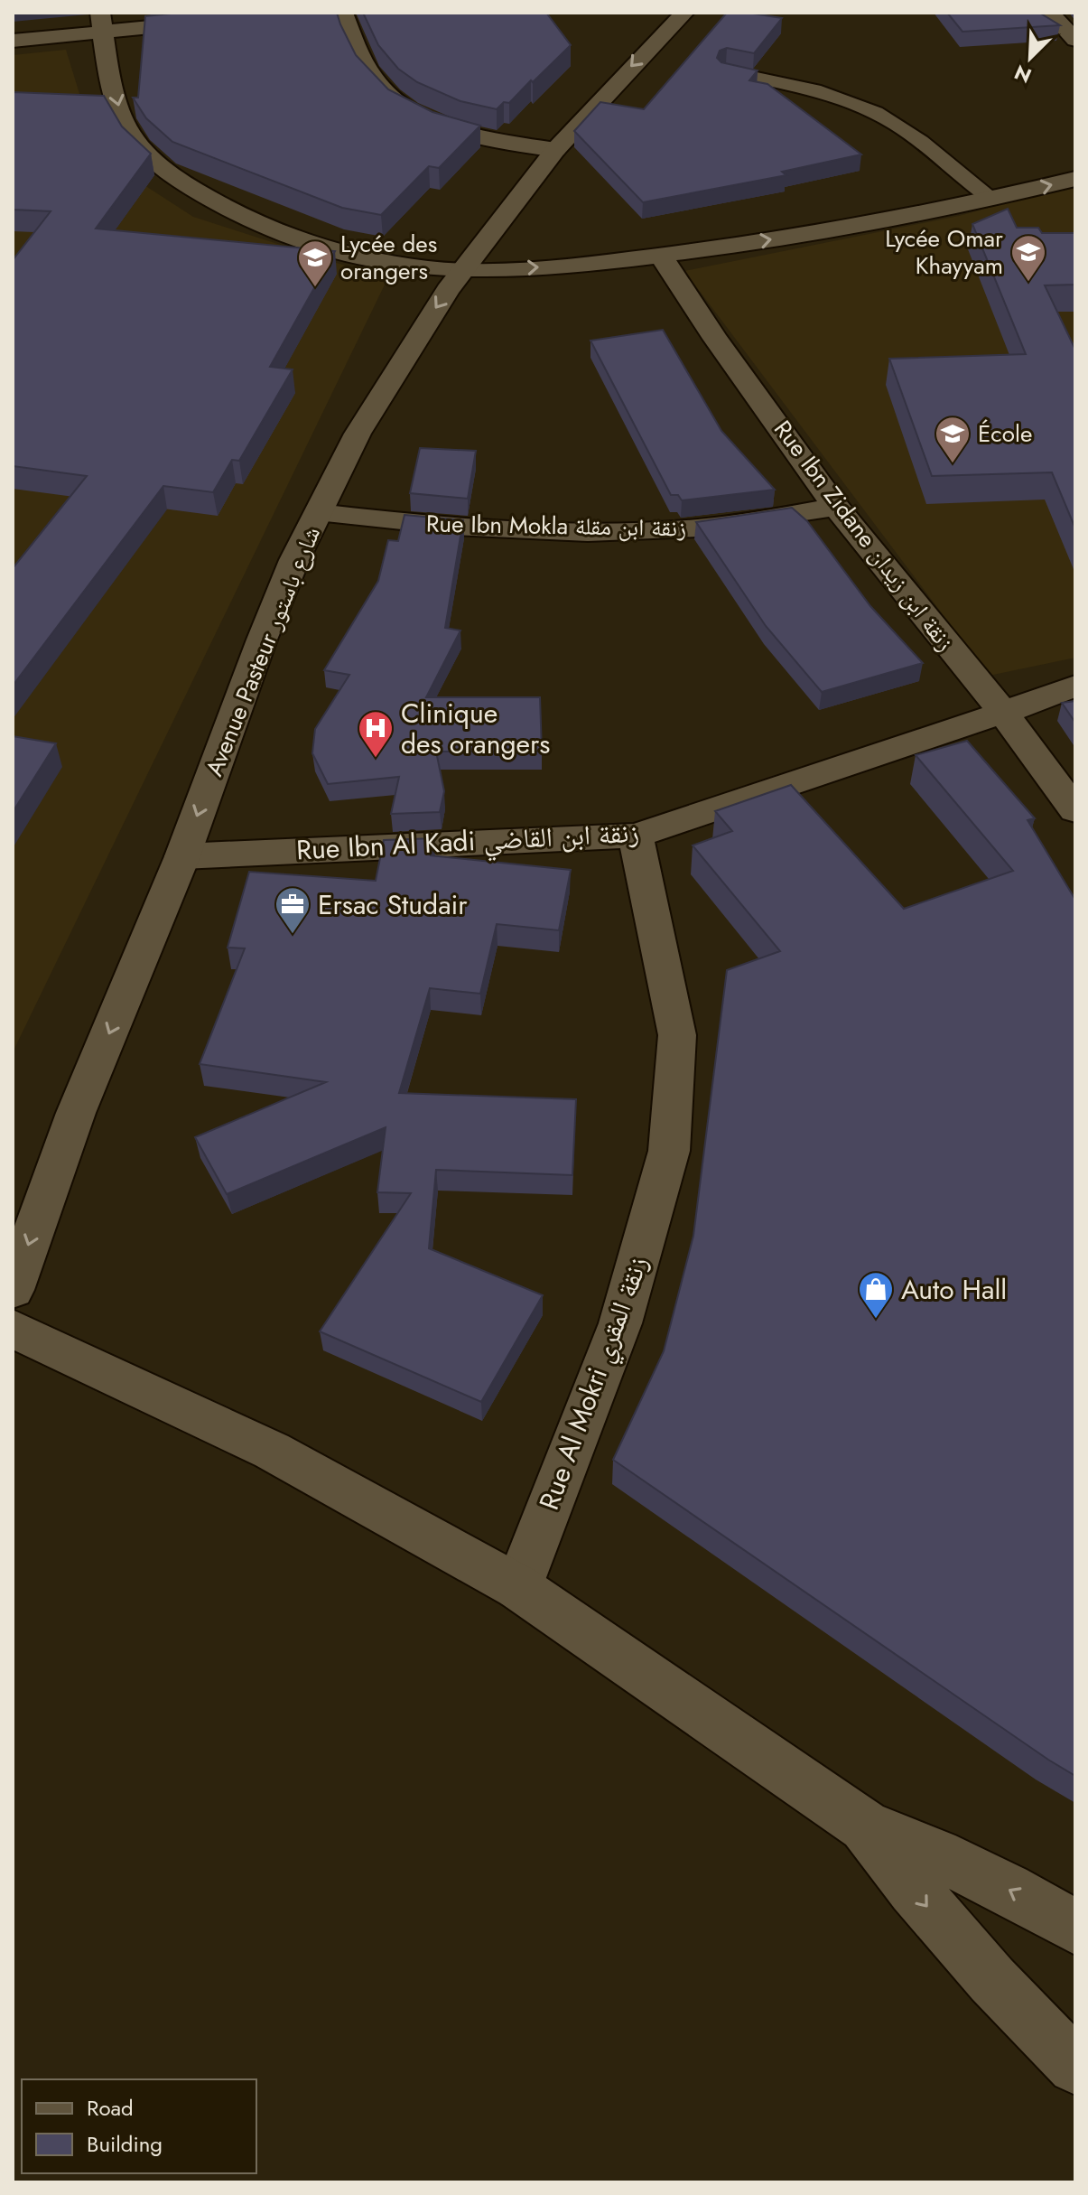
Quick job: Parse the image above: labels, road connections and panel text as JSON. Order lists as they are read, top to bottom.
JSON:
{
  "streets": {
    "street": [
      "Rue Ibn Mokla زنقة ابن مقلة",
      "Rue Ibn Zidane زنقة ابن زيدان",
      "Avenue Pasteur شارع باستور",
      "Rue Ibn Al Kadi زنقة ابن القاضي",
      "Rue Al Mokri زنقة المقري"
    ]
  },
  "crossings": [
    ["Rue Ibn Mokla زنقة ابن مقلة", "Rue Ibn Zidane زنقة ابن زيدان"],
    ["Rue Ibn Mokla زنقة ابن مقلة", "Avenue Pasteur شارع باستور"],
    ["Rue Ibn Zidane زنقة ابن زيدان", "Rue Ibn Al Kadi زنقة ابن القاضي"],
    ["Avenue Pasteur شارع باستور", "Rue Ibn Al Kadi زنقة ابن القاضي"],
    ["Rue Ibn Al Kadi زنقة ابن القاضي", "Rue Al Mokri زنقة المقري"]
  ],
  "one_way": ["Avenue Pasteur شارع باستور"],
  "places": {
    "school or university": ["Lycée Omar Khayyam", "Lycée des orangers", "École"],
    "hospital": ["Clinique des orangers"],
    "office": ["Ersac Studair"],
    "shop": ["Auto Hall"]
  },
  "legend": ["Road", "Building"],
  "north": "bottom left"
}
